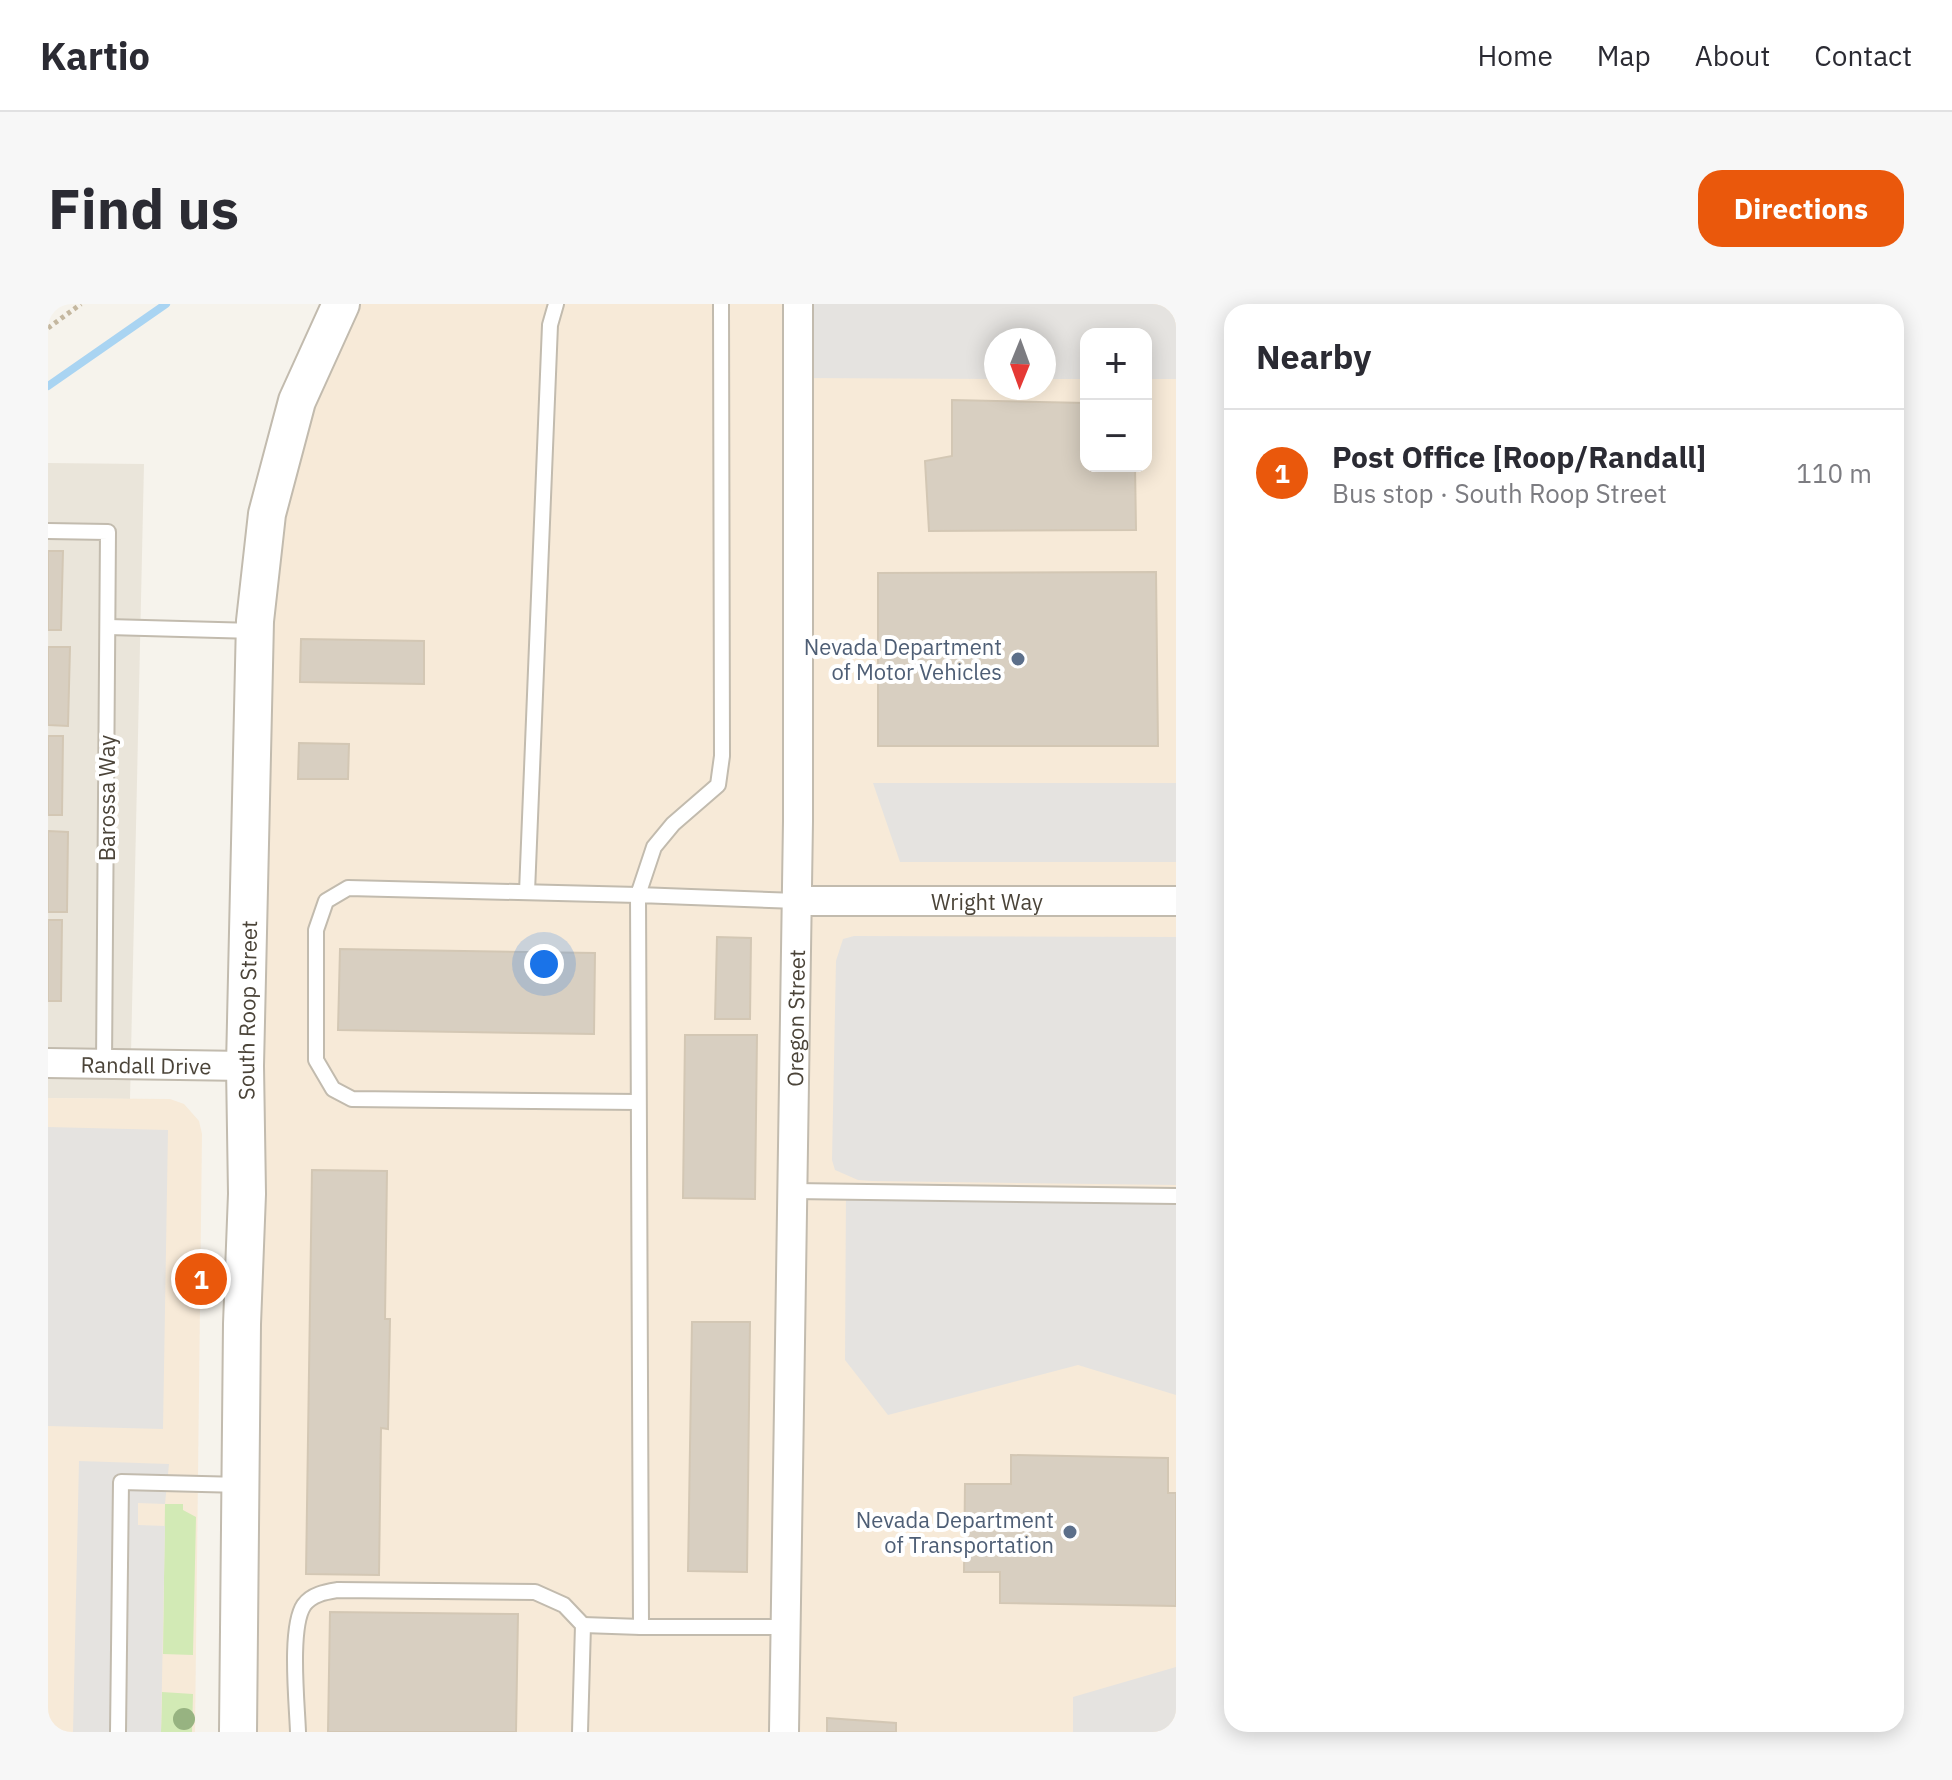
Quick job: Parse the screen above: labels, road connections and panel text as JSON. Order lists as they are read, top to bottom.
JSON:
{
  "streets": {
    "street": [
      "Wright Way",
      "South Roop Street",
      "Oregon Street",
      "Randall Drive"
    ],
    "lane": ["Barossa Way"]
  },
  "crossings": [
    ["Barossa Way", "Randall Drive"],
    ["Wright Way", "Oregon Street"],
    ["South Roop Street", "Randall Drive"]
  ],
  "places": ["Nevada Department of Motor Vehicles", "Nevada Department of Transportation"],
  "north": "bottom",
  "page": {
    "header": "Kartio",
    "nav": [
      "Home",
      "Map",
      "About",
      "Contact"
    ],
    "buttons": "Directions",
    "title": "Find us",
    "heading": "Nearby",
    "map_buttons": ["+", "−"],
    "list": [
      {
        "mark": "1",
        "name": "Post Office [Roop/Randall]",
        "note": "Bus stop · South Roop Street",
        "value": "110 m"
      }
    ],
    "pins": "1"
  }
}
